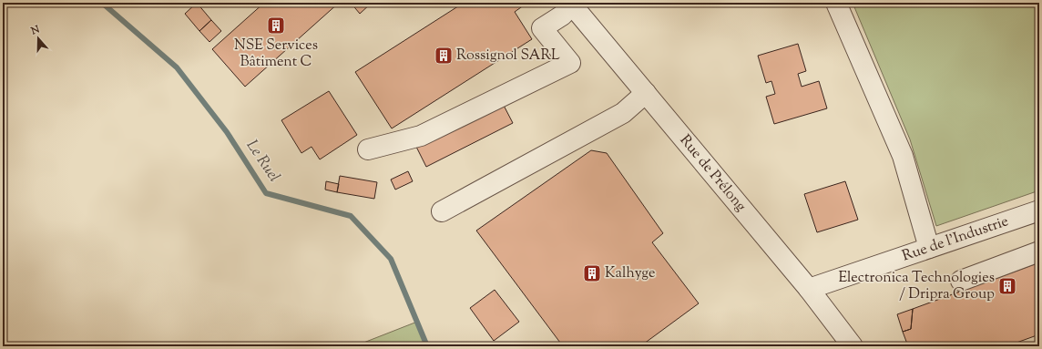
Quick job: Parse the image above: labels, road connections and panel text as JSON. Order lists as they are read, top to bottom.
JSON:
{
  "streets": {
    "street": ["Rue de Prélong", "Rue de l'Industrie"]
  },
  "crossings": [
    ["Rue de Prélong", "Rue de l'Industrie"]
  ],
  "water": ["Le Ruel"],
  "places": {
    "building": [
      "NSE Services Bâtiment C",
      "Rossignol SARL",
      "Kalhyge",
      "Electronica Technologies / Dripra Group"
    ]
  },
  "north": "top"
}
